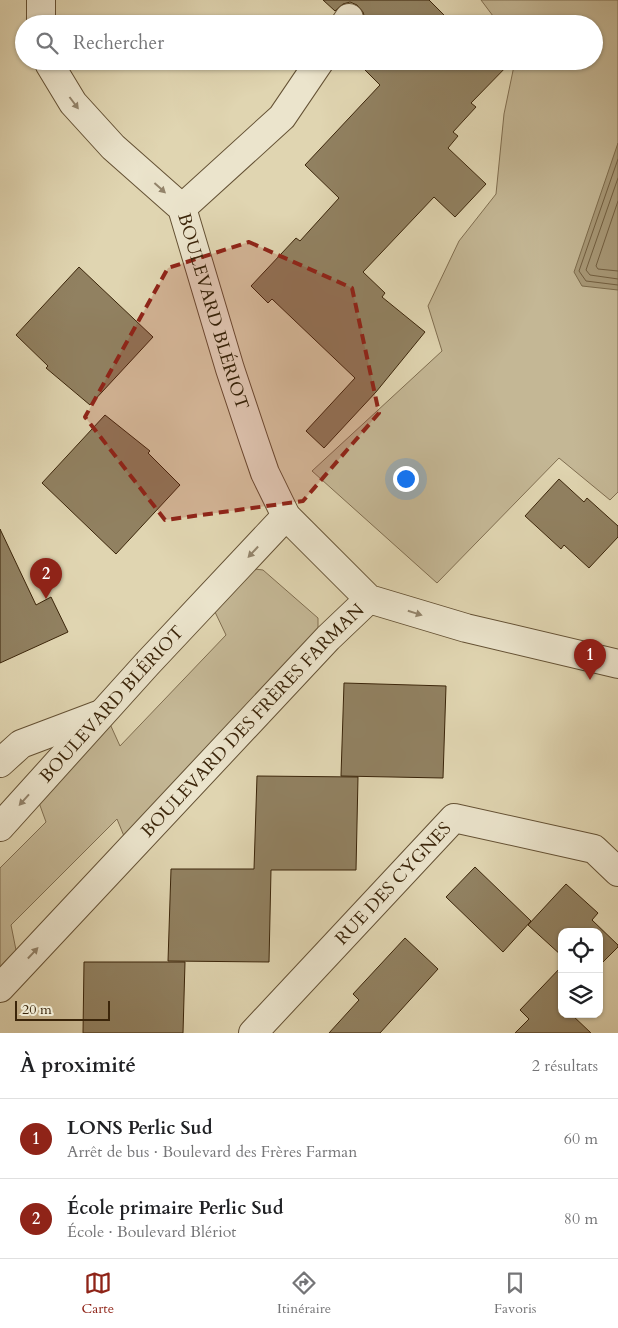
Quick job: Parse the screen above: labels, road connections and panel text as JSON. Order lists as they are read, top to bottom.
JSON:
{
  "streets": {
    "street": ["BOULEVARD BLÉRIOT", "BOULEVARD DES FRÈRES FARMAN", "RUE DES CYGNES"]
  },
  "crossings": [
    ["BOULEVARD BLÉRIOT", "BOULEVARD DES FRÈRES FARMAN"]
  ],
  "one_way": ["BOULEVARD DES FRÈRES FARMAN"],
  "scale_bar": "20 m",
  "page": {
    "search": "Rechercher",
    "pins": ["2", "1"],
    "scale": "20 m",
    "heading": ["À proximité", "2 résultats"],
    "list": [
      {
        "mark": "1",
        "name": "LONS Perlic Sud",
        "note": "Arrêt de bus · Boulevard des Frères Farman",
        "value": "60 m"
      },
      {
        "mark": "2",
        "name": "École primaire Perlic Sud",
        "note": "École · Boulevard Blériot",
        "value": "80 m"
      }
    ],
    "nav": ["Carte", "Itinéraire", "Favoris"]
  }
}
